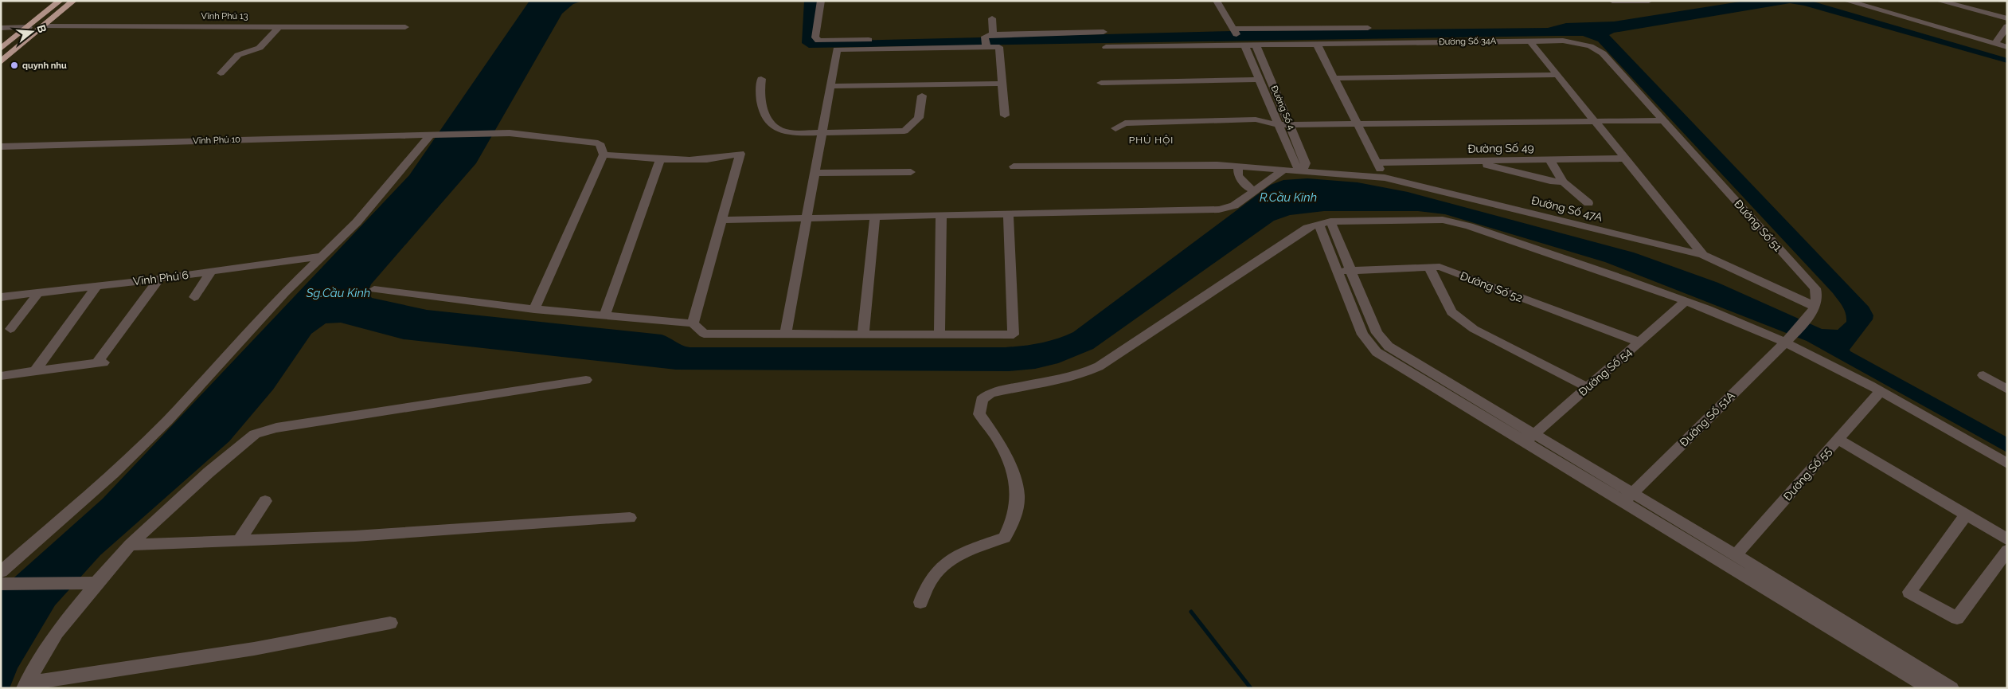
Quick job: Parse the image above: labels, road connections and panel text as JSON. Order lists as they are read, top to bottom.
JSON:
{
  "streets": {
    "street": [
      "Vĩnh Phú 13",
      "Đường Số 34A",
      "Đường Số 4",
      "Vĩnh Phú 10",
      "Đường Số 49",
      "Đường Số 47A",
      "Đường Số 51",
      "Vĩnh Phú 6",
      "Đường Số 52",
      "Đường Số 54",
      "Đường Số 51A",
      "Đường Số 55"
    ]
  },
  "crossings": [
    ["Đường Số 34A", "Đường Số 4"],
    ["Đường Số 34A", "Đường Số 51"],
    ["Đường Số 4", "Đường Số 47A"],
    ["Đường Số 47A", "Đường Số 51"],
    ["Đường Số 52", "Đường Số 54"]
  ],
  "districts": ["PHÚ HỘI"],
  "water": ["R.Cầu Kinh", "Sg.Cầu Kinh"],
  "places": ["quynh nhu"],
  "north": "right"
}
